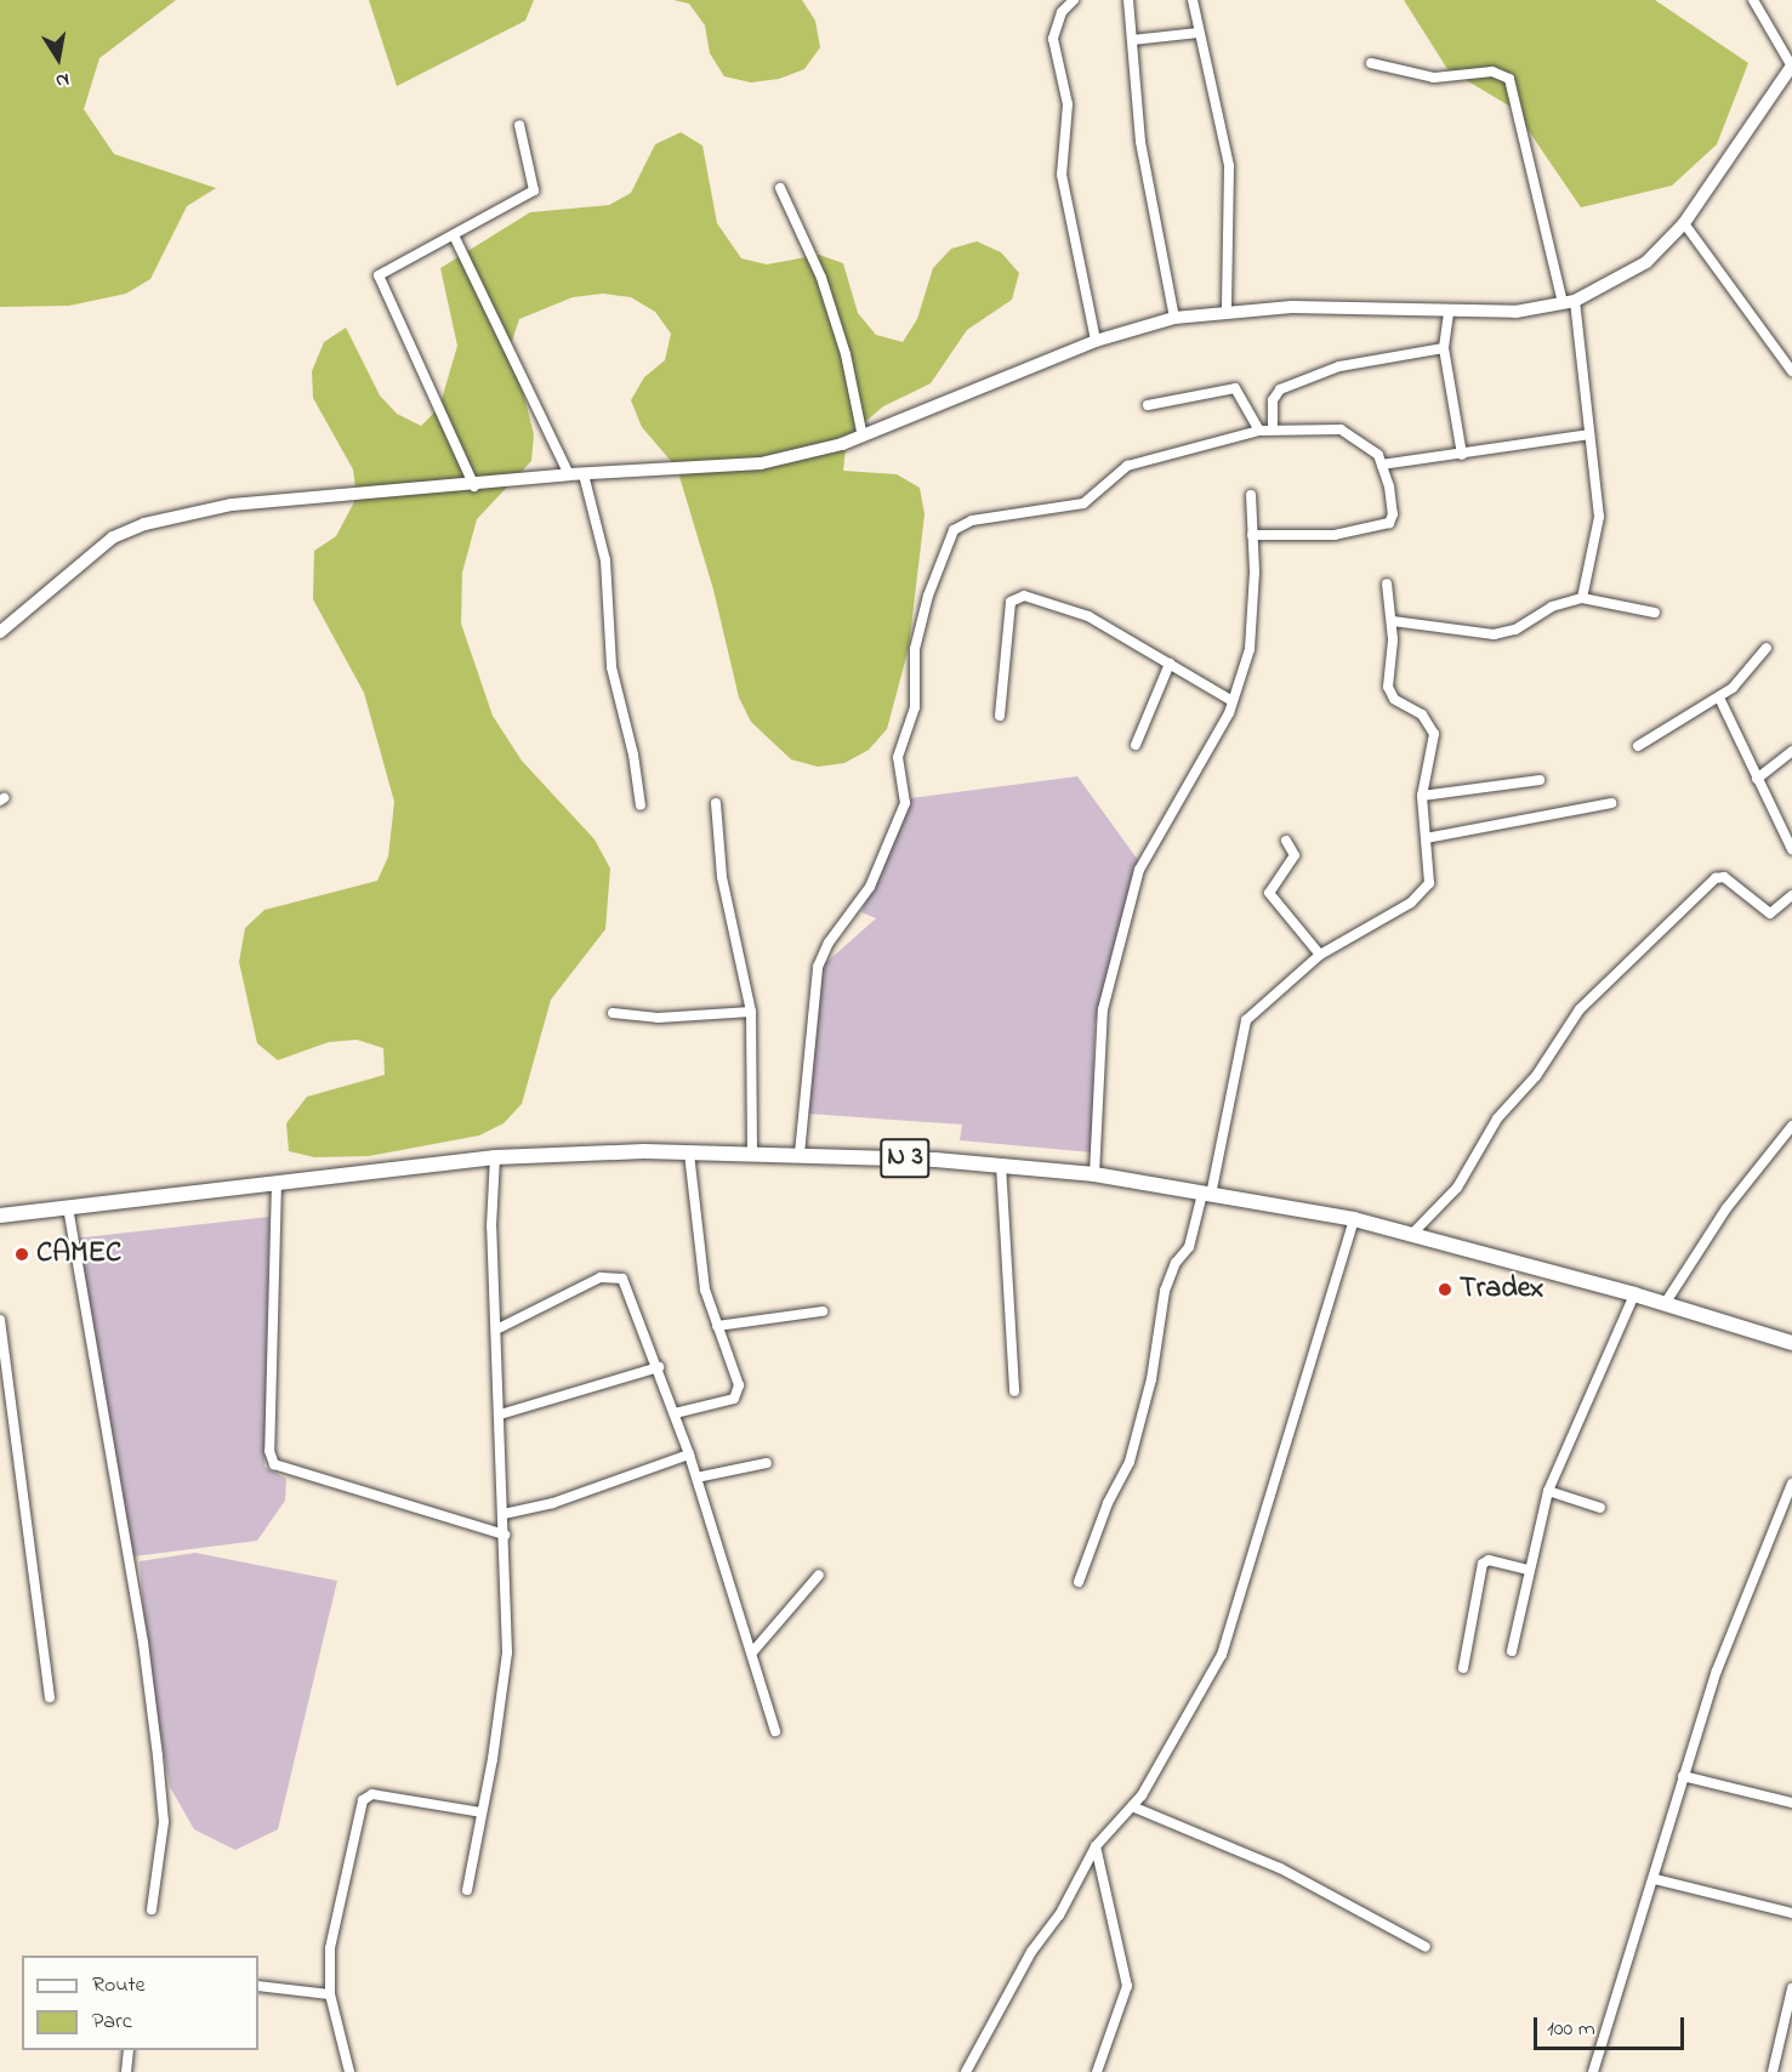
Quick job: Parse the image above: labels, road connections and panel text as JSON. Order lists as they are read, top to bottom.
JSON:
{
  "streets": {
    "highway": ["N 3"]
  },
  "places": ["CAMEC", "Tradex"],
  "legend": ["Route", "Parc"],
  "scale_bar": "100 m",
  "north": "bottom"
}
